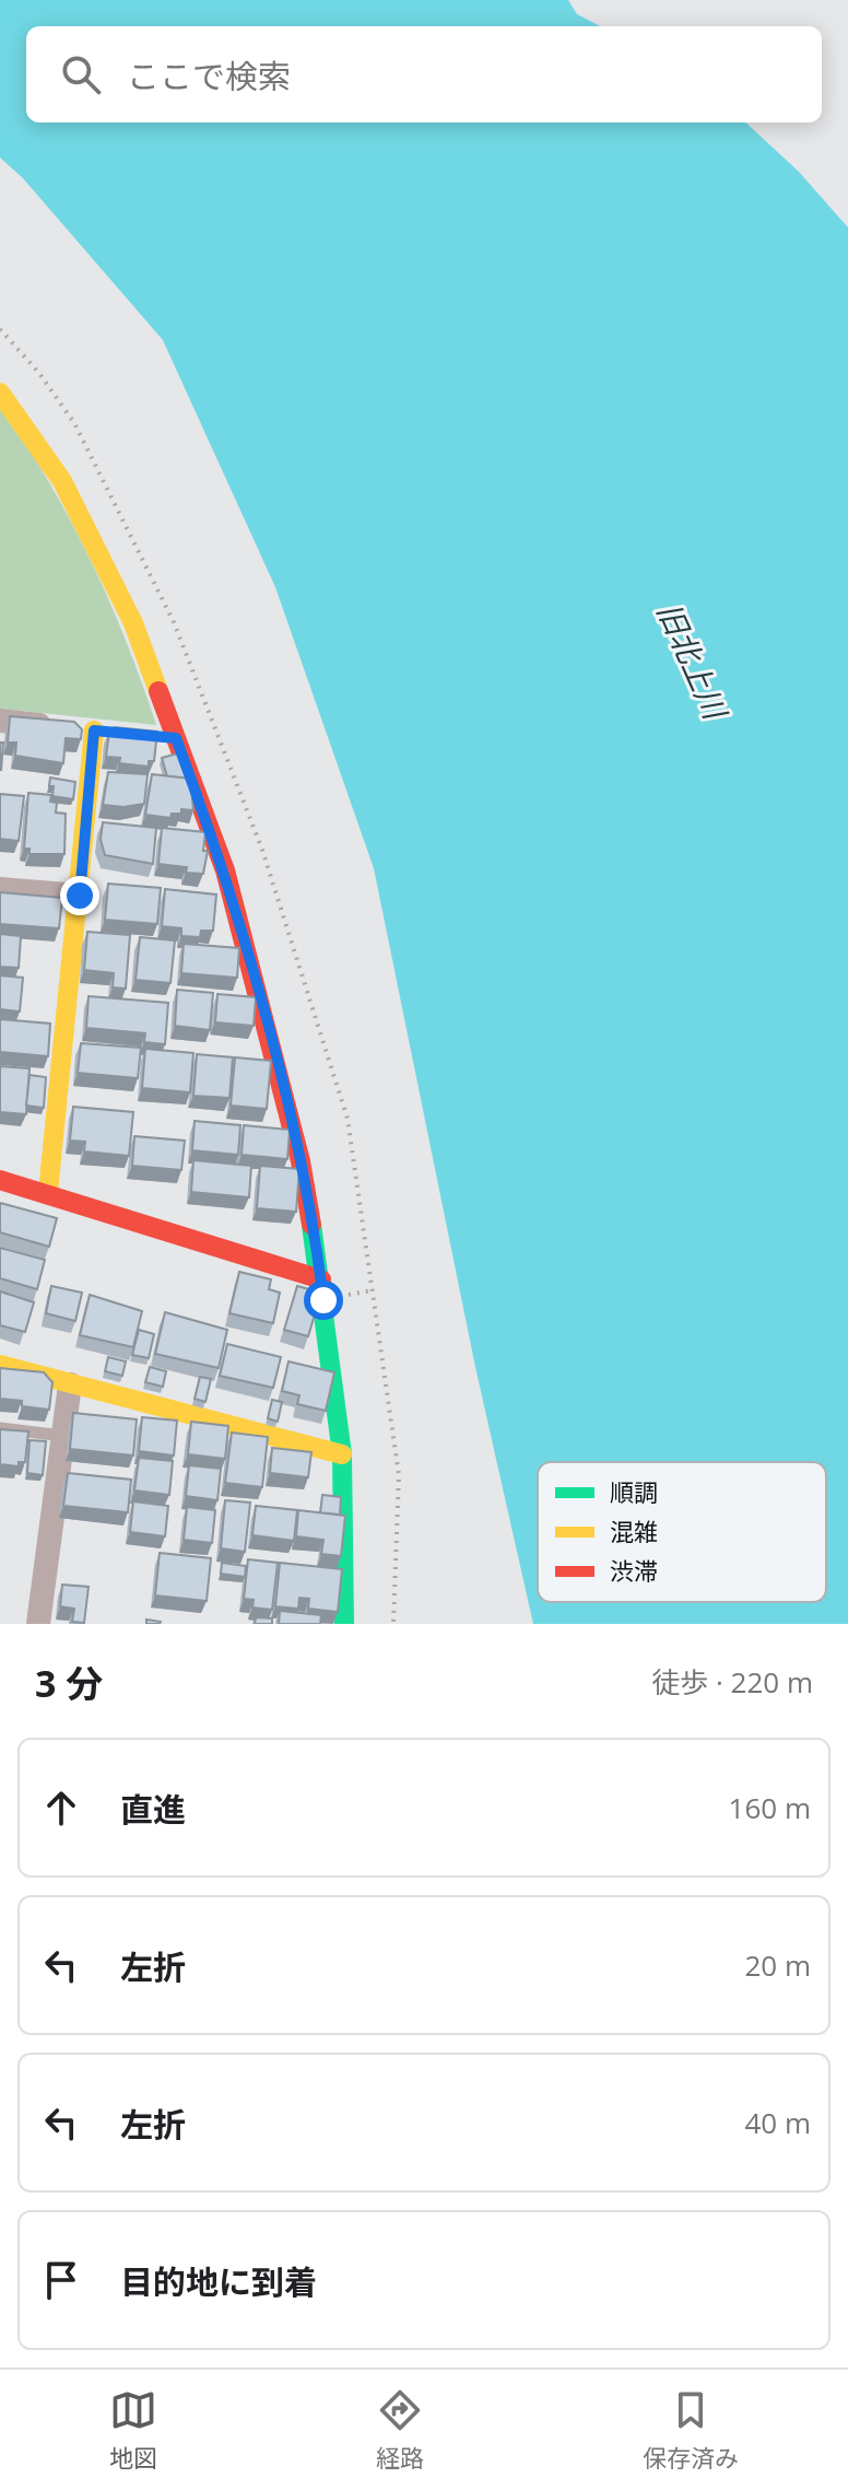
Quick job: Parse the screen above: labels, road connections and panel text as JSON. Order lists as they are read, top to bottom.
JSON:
{
  "water": ["旧北上川"],
  "legend": ["順調", "混雑", "渋滞"],
  "page": {
    "search": "ここで検索",
    "heading": ["3 分", "徒歩 · 220 m"],
    "list": [
      ["直進", "160 m"],
      ["左折", "20 m"],
      ["左折", "40 m"],
      "目的地に到着"
    ],
    "nav": ["地図", "経路", "保存済み"]
  }
}
